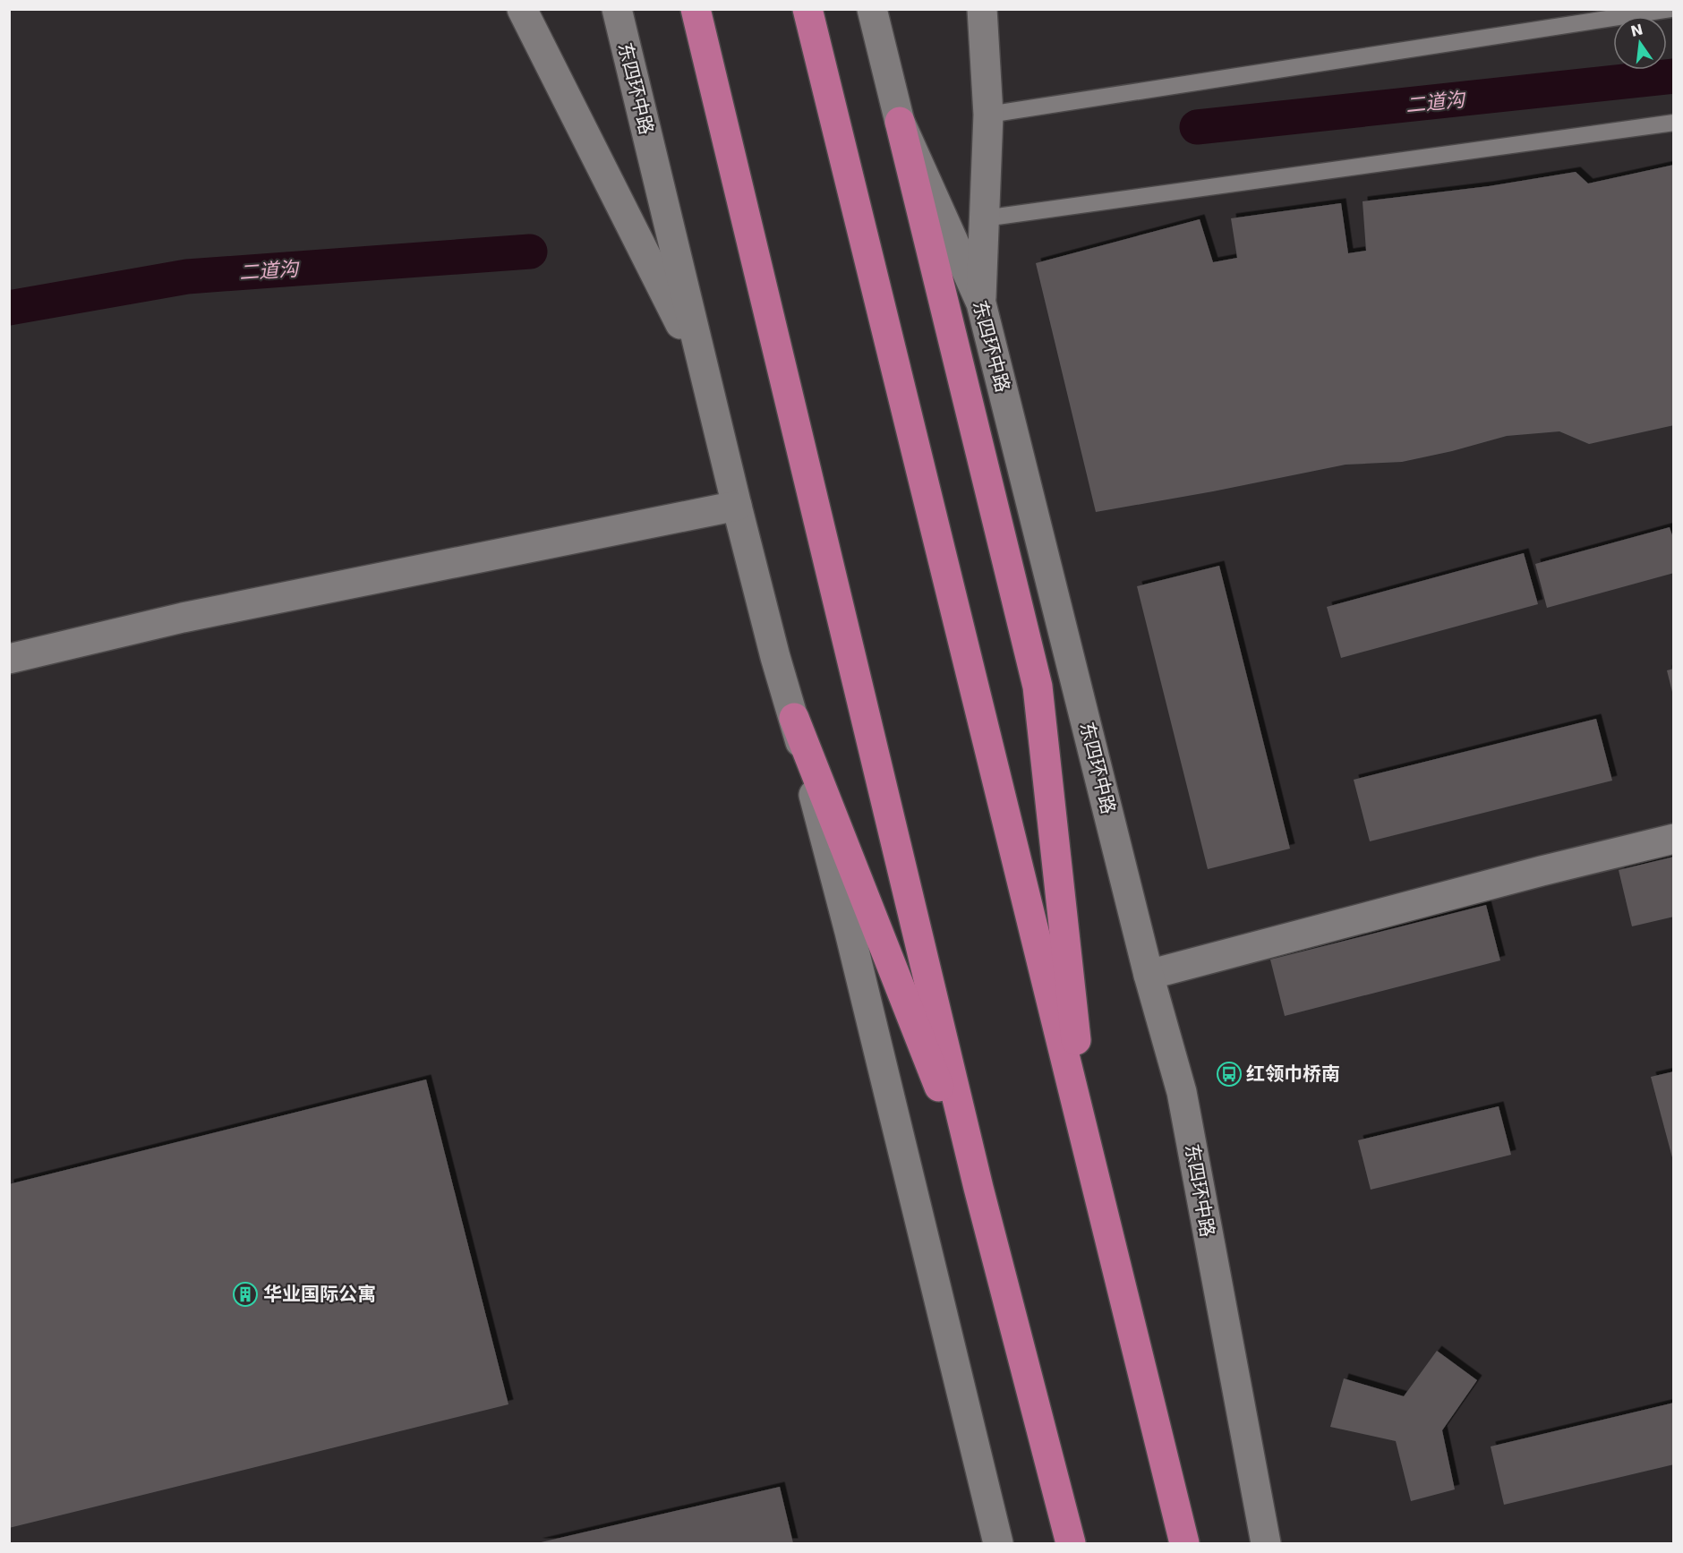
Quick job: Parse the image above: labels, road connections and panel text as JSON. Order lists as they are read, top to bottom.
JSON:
{
  "streets": {
    "street": ["东四环中路"]
  },
  "water": ["二道沟"],
  "places": {
    "bus stop": ["红领巾桥南"],
    "building": ["华业国际公寓"]
  },
  "north": "top"
}
